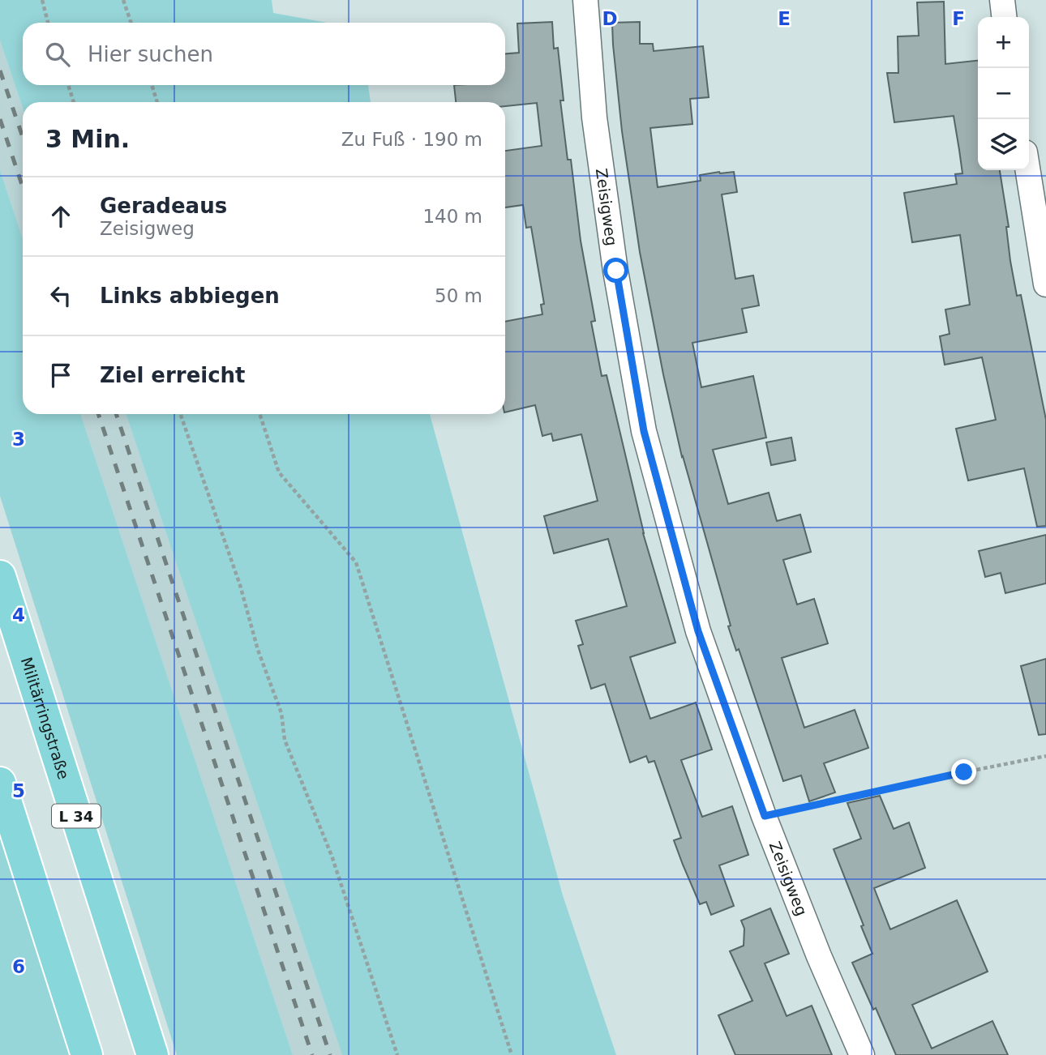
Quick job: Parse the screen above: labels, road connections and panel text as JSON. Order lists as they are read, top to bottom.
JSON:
{
  "streets": {
    "highway": ["Militärringstraße", "L 34"],
    "street": ["Zeisigweg"]
  },
  "page": {
    "map_buttons": ["+", "−"],
    "search": "Hier suchen",
    "heading": ["3 Min.", "Zu Fuß · 190 m"],
    "list": [
      ["Geradeaus", "Zeisigweg", "140 m"],
      ["Links abbiegen", "50 m"],
      "Ziel erreicht"
    ]
  },
  "grid": {
    "columns": ["D", "E", "F"],
    "rows": [
      "3",
      "4",
      "5",
      "6"
    ]
  }
}
